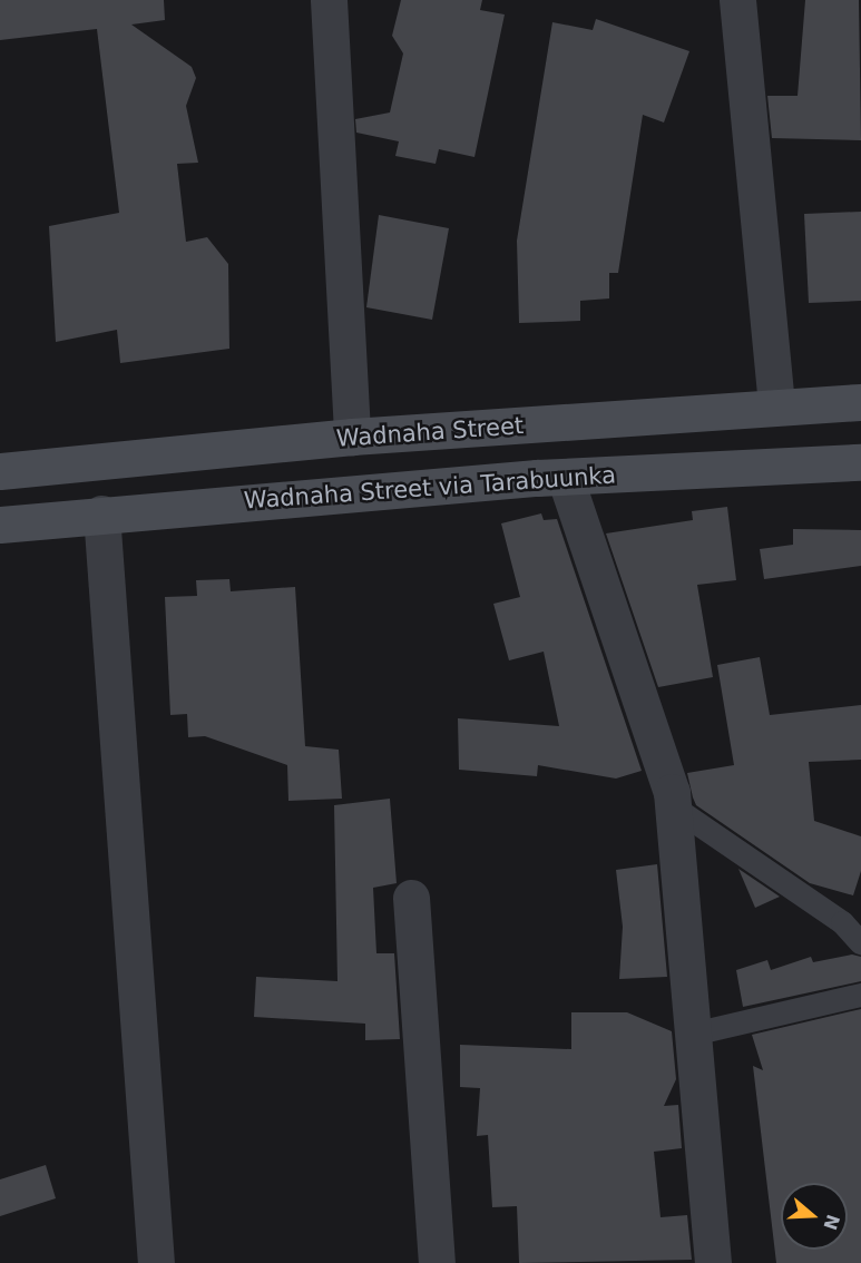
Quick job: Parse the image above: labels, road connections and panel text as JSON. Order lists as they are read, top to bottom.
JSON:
{
  "streets": {
    "main road": ["Wadnaha Street", "Wadnaha Street via Tarabuunka"]
  },
  "north": "right"
}
